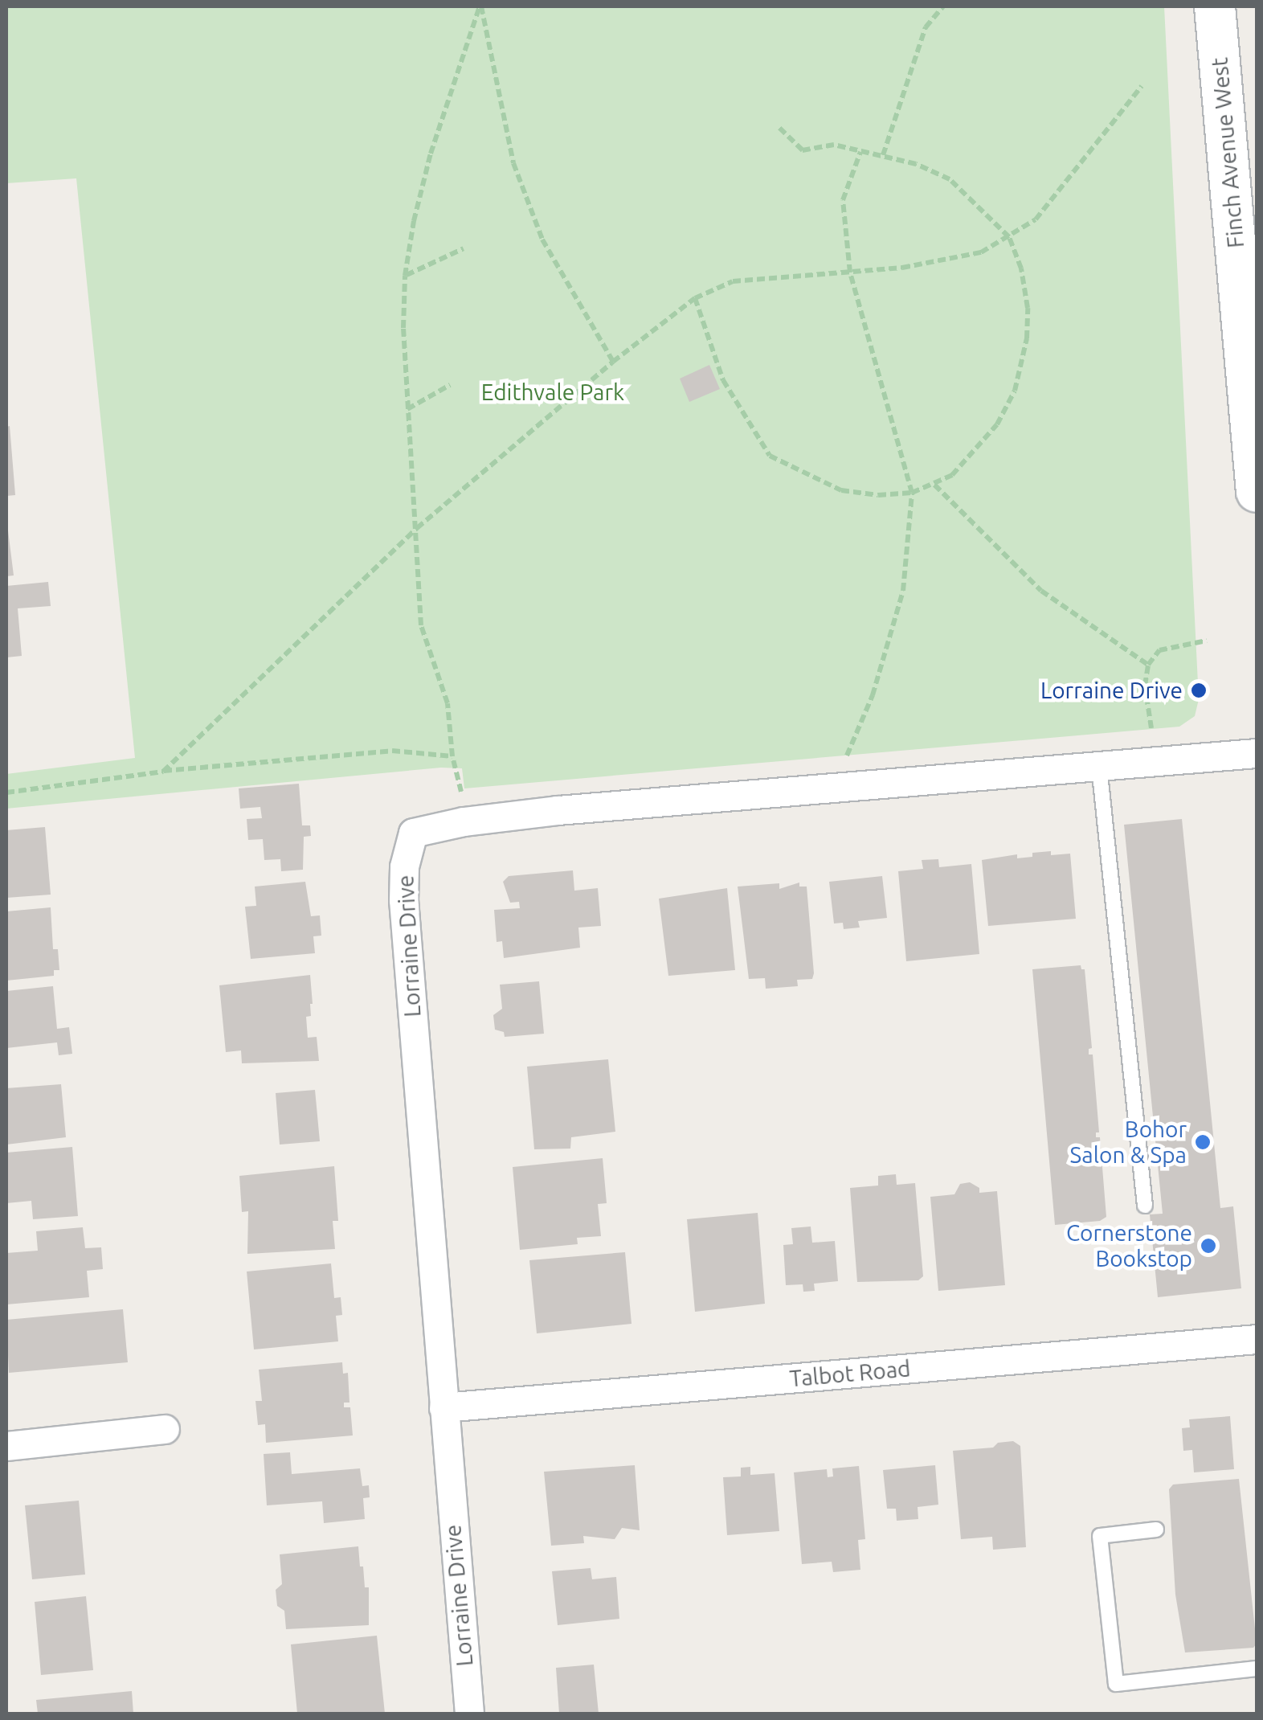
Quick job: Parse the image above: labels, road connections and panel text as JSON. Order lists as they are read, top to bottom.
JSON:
{
  "streets": {
    "main road": ["Finch Avenue West"],
    "street": ["Lorraine Drive", "Talbot Road"]
  },
  "crossings": [
    ["Lorraine Drive", "Talbot Road"]
  ],
  "parks": ["Edithvale Park"],
  "places": ["Lorraine Drive", "Bohor Salon & Spa", "Cornerstone Bookstop"]
}
